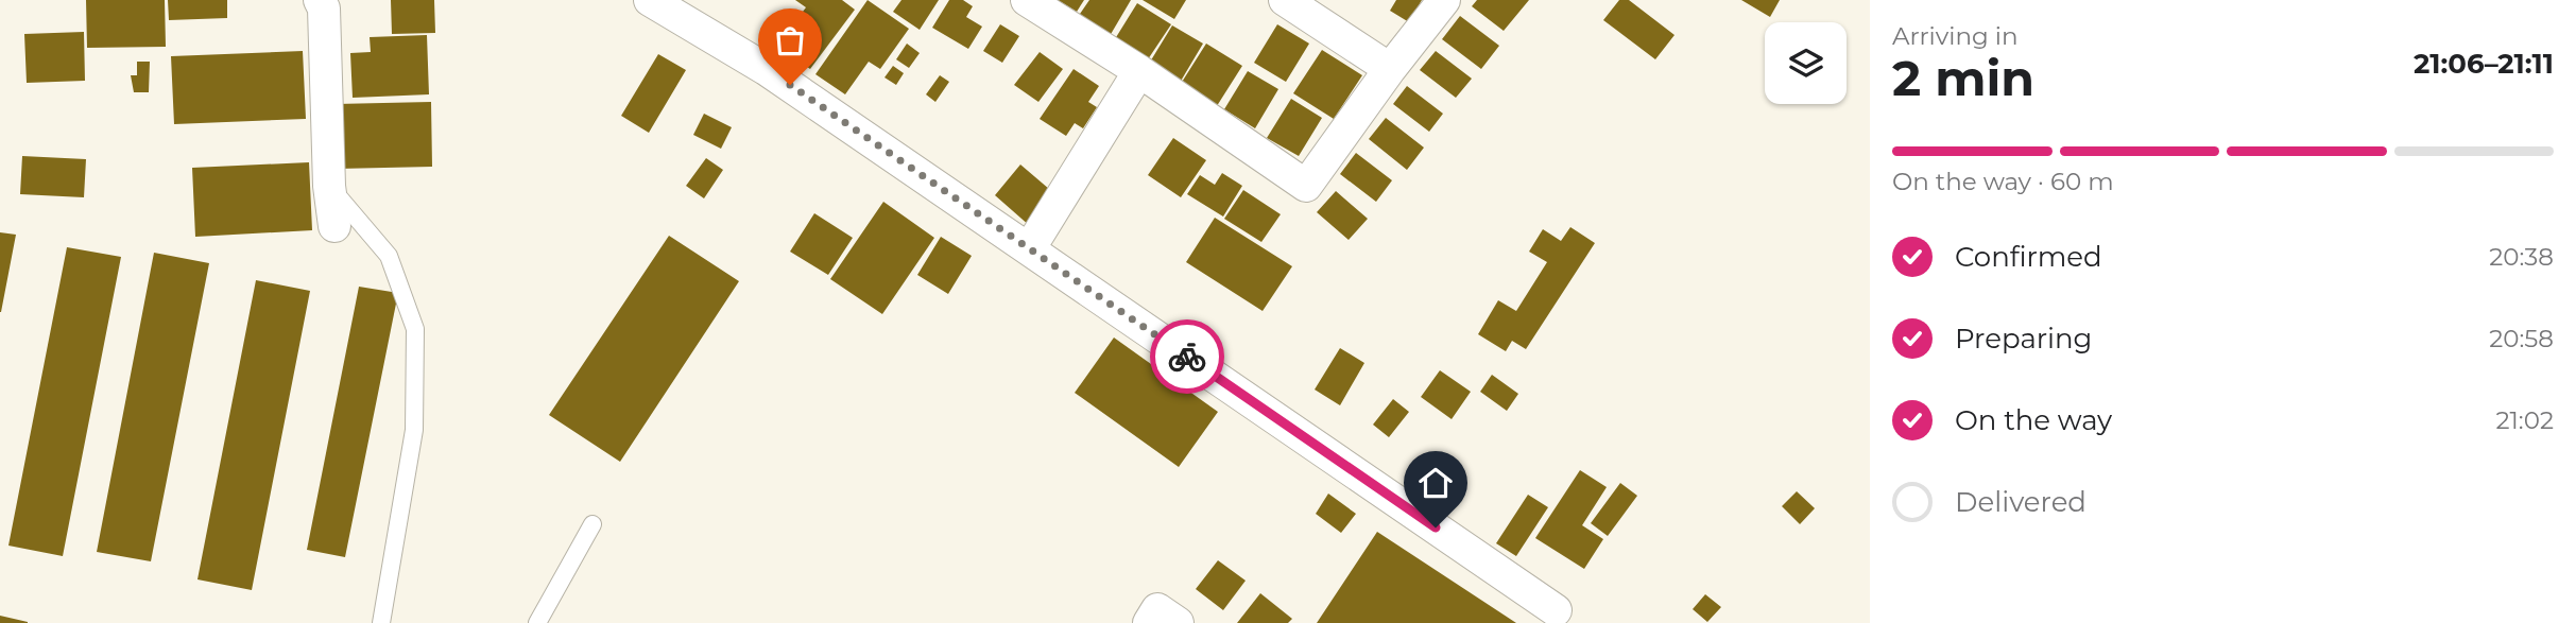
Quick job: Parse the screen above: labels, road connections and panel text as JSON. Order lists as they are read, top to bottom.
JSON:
{
  "page": {
    "heading": ["2 min", "Arriving in", "21:06–21:11"],
    "bar": "On the way · 60 m",
    "list": [
      ["Confirmed", "20:38"],
      ["Preparing", "20:58"],
      ["On the way", "21:02"],
      "Delivered"
    ]
  }
}
